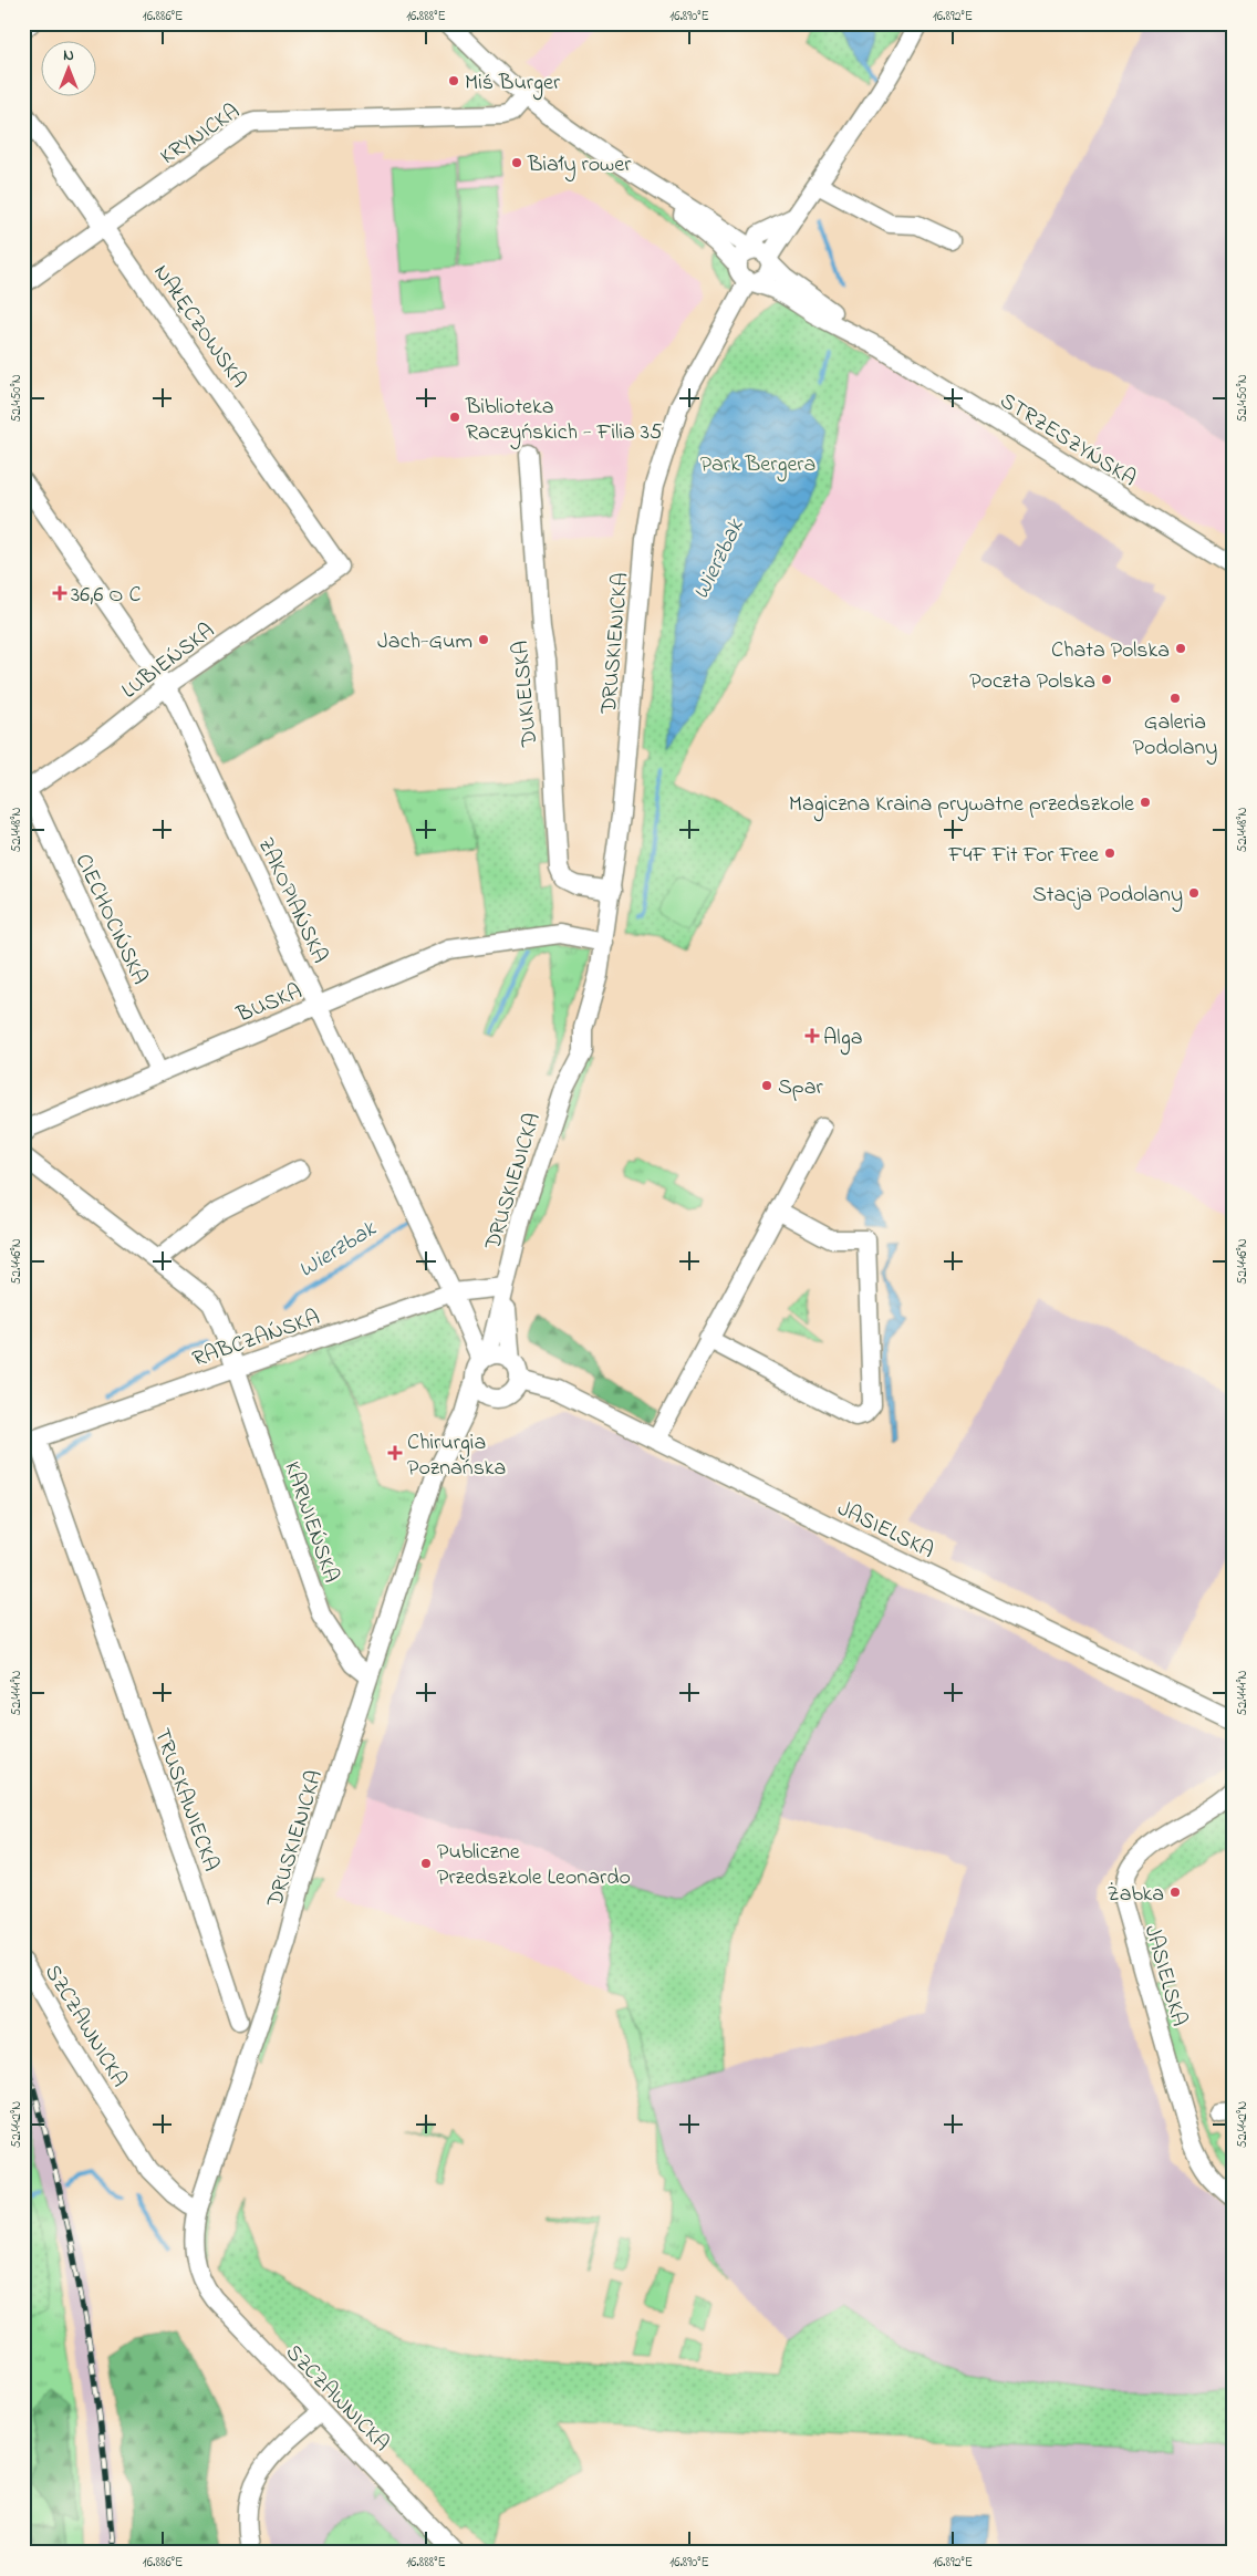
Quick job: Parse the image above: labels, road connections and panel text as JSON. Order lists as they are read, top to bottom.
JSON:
{
  "streets": {
    "street": [
      "KRYNICKA",
      "NAŁĘCZOWSKA",
      "STRZESZYŃSKA",
      "DRUSKIENICKA",
      "LUBIEŃSKA",
      "DUKIELSKA",
      "ZAKOPIAŃSKA",
      "CIECHOCIŃSKA",
      "BUSKA",
      "RABCZAŃSKA",
      "KARWIEŃSKA",
      "JASIELSKA",
      "TRUSKAWIECKA",
      "SZCZAWNICKA"
    ]
  },
  "crossings": [
    ["KRYNICKA", "NAŁĘCZOWSKA"],
    ["KRYNICKA", "STRZESZYŃSKA"],
    ["NAŁĘCZOWSKA", "LUBIEŃSKA"],
    ["STRZESZYŃSKA", "DRUSKIENICKA"],
    ["DRUSKIENICKA", "DUKIELSKA"],
    ["DRUSKIENICKA", "ZAKOPIAŃSKA"],
    ["DRUSKIENICKA", "BUSKA"],
    ["DRUSKIENICKA", "RABCZAŃSKA"],
    ["DRUSKIENICKA", "KARWIEŃSKA"],
    ["DRUSKIENICKA", "JASIELSKA"],
    ["DRUSKIENICKA", "SZCZAWNICKA"],
    ["LUBIEŃSKA", "ZAKOPIAŃSKA"],
    ["LUBIEŃSKA", "CIECHOCIŃSKA"],
    ["ZAKOPIAŃSKA", "BUSKA"],
    ["ZAKOPIAŃSKA", "RABCZAŃSKA"],
    ["ZAKOPIAŃSKA", "JASIELSKA"],
    ["CIECHOCIŃSKA", "BUSKA"],
    ["RABCZAŃSKA", "KARWIEŃSKA"],
    ["RABCZAŃSKA", "TRUSKAWIECKA"]
  ],
  "water": ["Wierzbak"],
  "parks": ["Park Bergera"],
  "places": {
    "other": [
      "Miś Burger",
      "Biały rower",
      "Biblioteka Raczyńskich - Filia 35",
      "Jach-Gum",
      "Chata Polska",
      "Poczta Polska",
      "Galeria Podolany",
      "Magiczna Kraina prywatne przedszkole",
      "F4F Fit For Free",
      "Stacja Podolany",
      "Spar",
      "Publiczne Przedszkole Leonardo",
      "Żabka"
    ],
    "health": ["36,6 O C", "Alga", "Chirurgia Poznańska"]
  },
  "north": "top",
  "coordinates": [
    "16.886°E",
    "16.888°E",
    "16.890°E",
    "16.892°E",
    "52.450°N",
    "52.448°N",
    "52.446°N",
    "52.444°N",
    "52.442°N"
  ]
}
